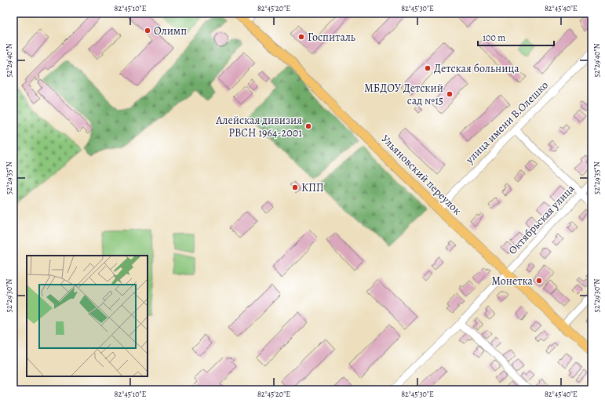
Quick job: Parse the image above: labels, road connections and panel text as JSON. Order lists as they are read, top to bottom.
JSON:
{
  "streets": {
    "main road": ["Ульяновский переулок"],
    "street": ["улица имени В.Олешко", "Октябрьская улица"]
  },
  "crossings": [
    ["улица имени В.Олешко", "Ульяновский переулок"],
    ["Ульяновский переулок", "Октябрьская улица"]
  ],
  "places": [
    "Олимп",
    "Госпиталь",
    "Детская больница",
    "МБДОУ Детский сад №15",
    "Алейская дивизия РВСН 1964-2001",
    "КПП",
    "Монетка"
  ],
  "scale_bar": "100 m",
  "coordinates": [
    "82°45'10\"E",
    "82°45'20\"E",
    "82°45'30\"E",
    "82°45'40\"E",
    "52°29'40\"N",
    "52°29'35\"N",
    "52°29'30\"N"
  ]
}
